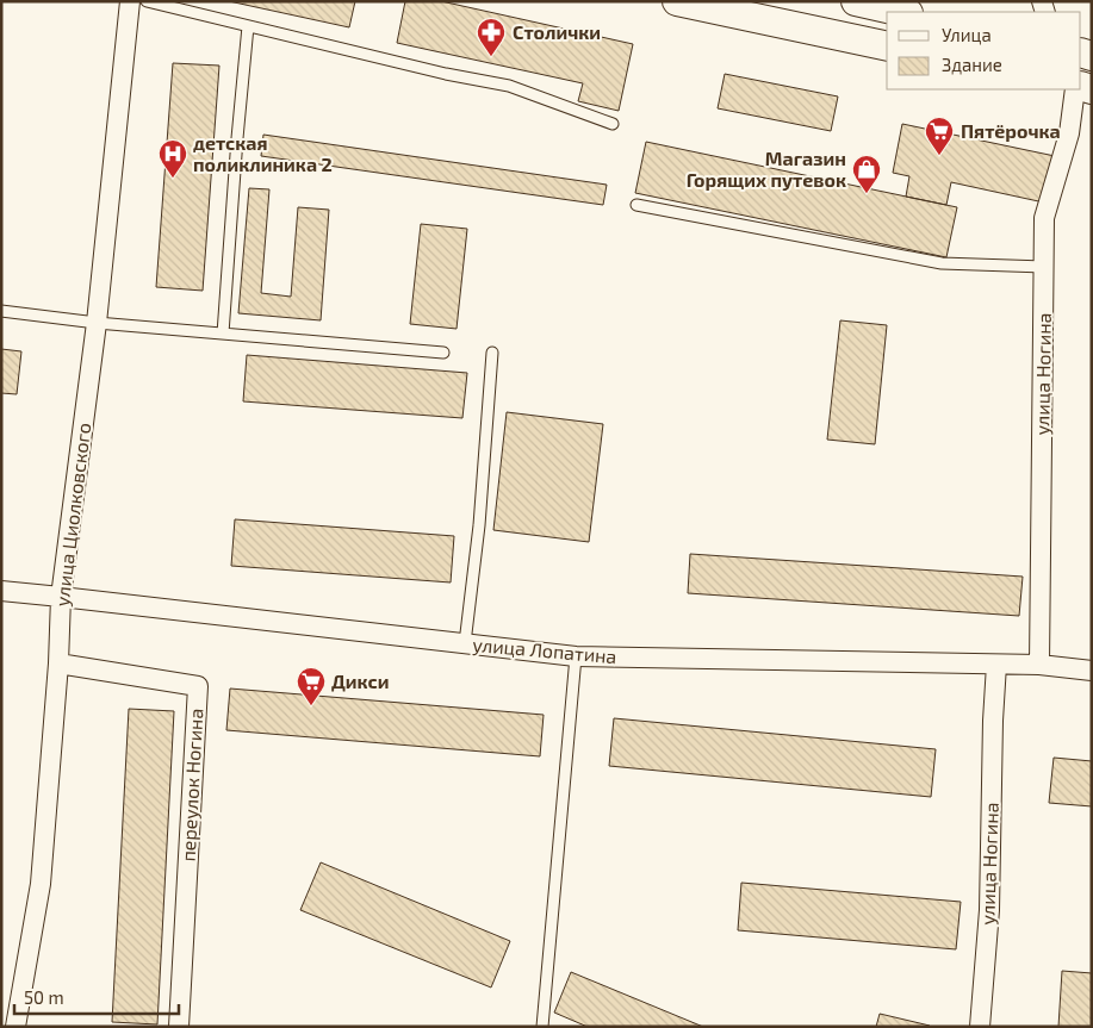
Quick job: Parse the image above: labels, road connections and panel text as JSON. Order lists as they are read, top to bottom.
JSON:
{
  "streets": {
    "street": [
      "улица Ногина",
      "улица Циолковского",
      "улица Лопатина",
      "переулок Ногина"
    ]
  },
  "crossings": [
    ["улица Ногина", "улица Лопатина"],
    ["улица Циолковского", "улица Лопатина"],
    ["улица Циолковского", "переулок Ногина"]
  ],
  "places": {
    "pharmacy": ["Столички"],
    "supermarket": ["Пятёрочка", "Дикси"],
    "hospital": ["детская поликлиника 2"],
    "shop": ["Магазин Горящих путевок"]
  },
  "legend": ["Улица", "Здание"],
  "scale_bar": "50 m"
}
